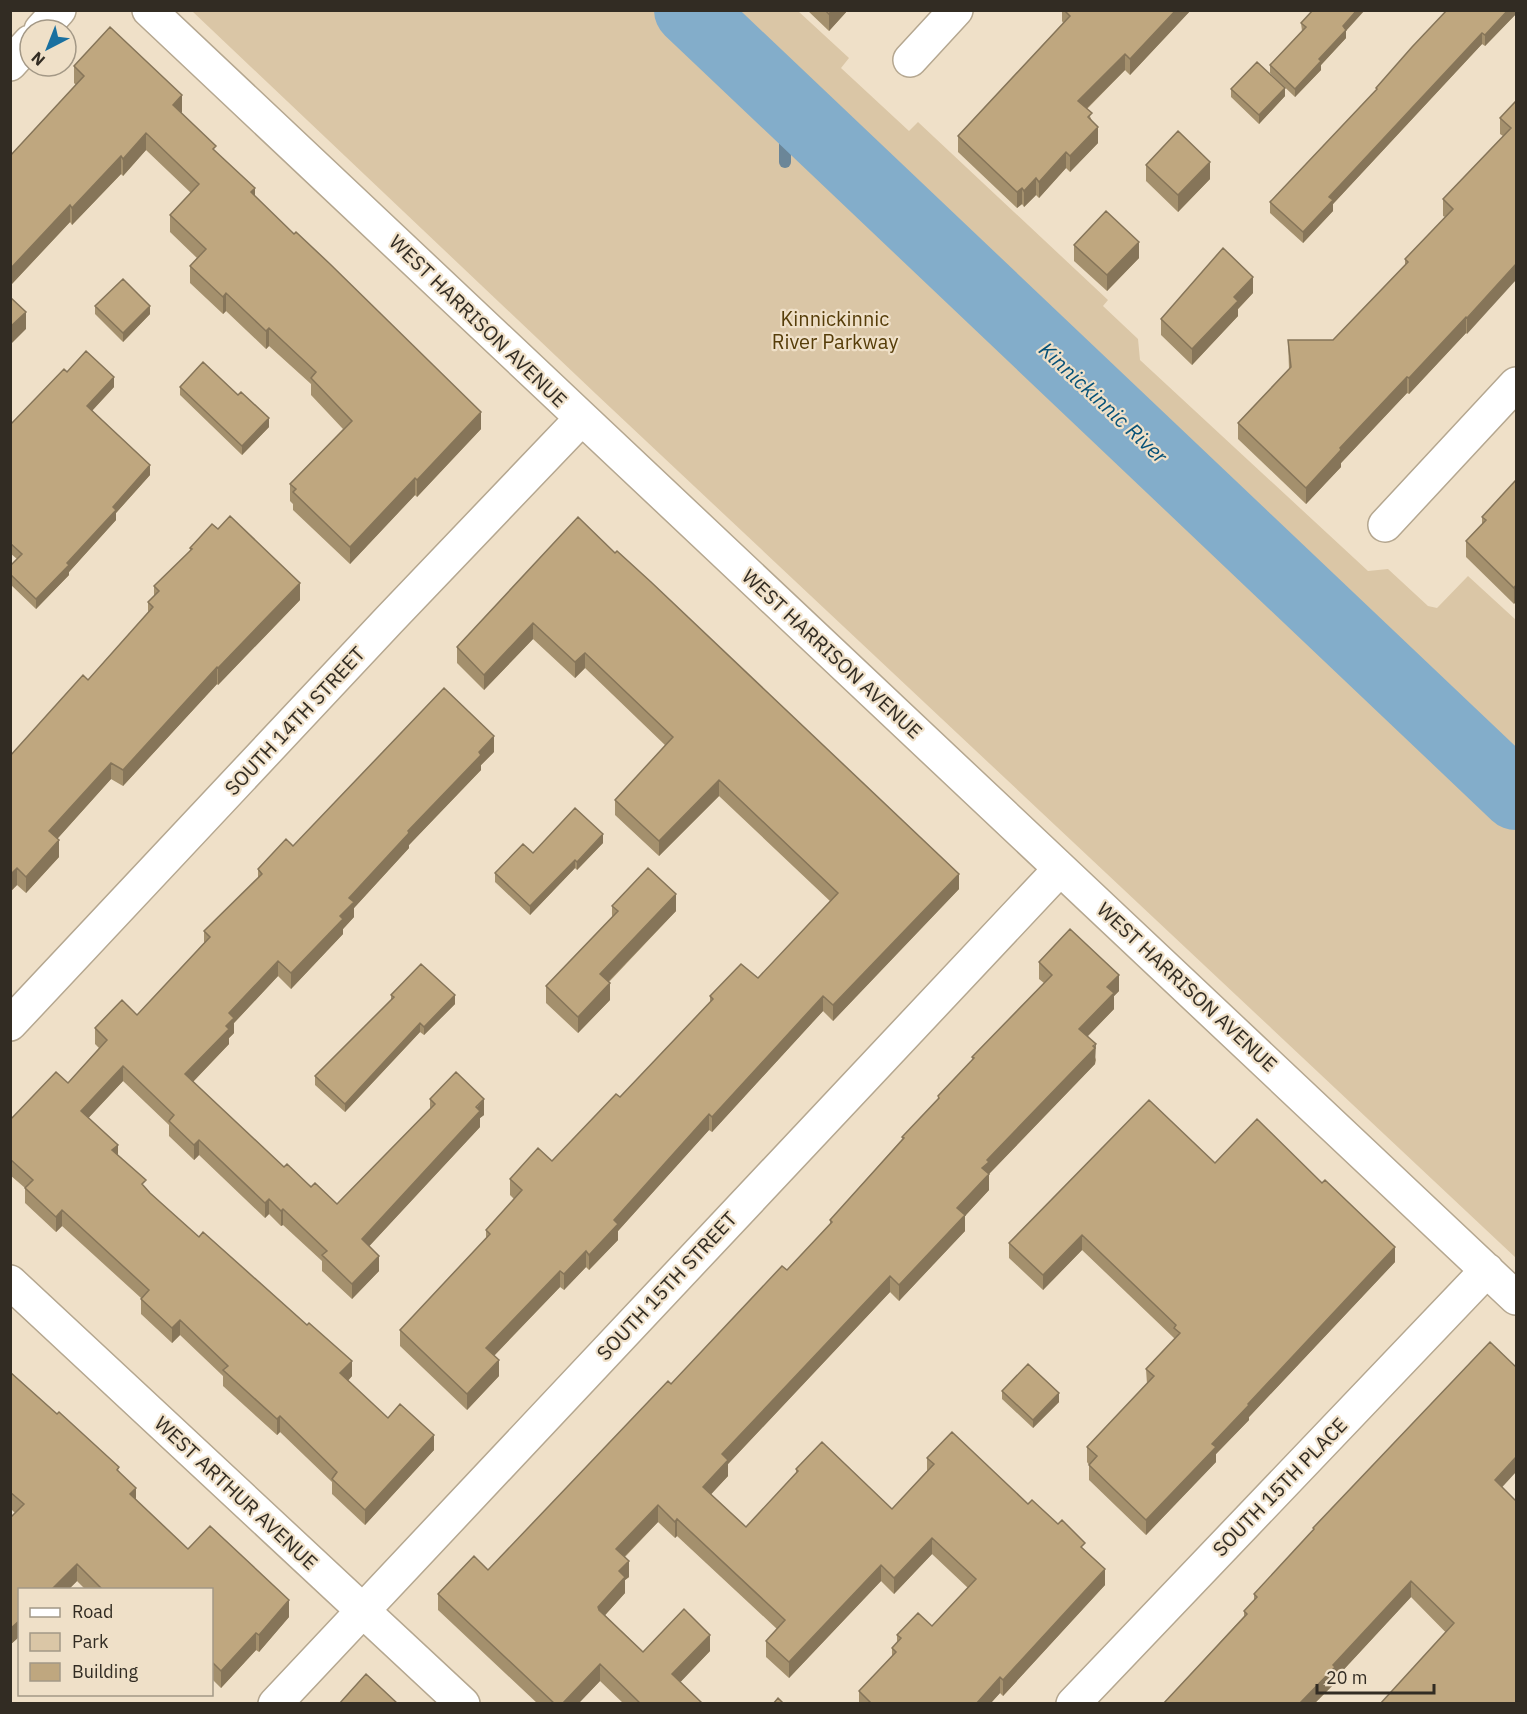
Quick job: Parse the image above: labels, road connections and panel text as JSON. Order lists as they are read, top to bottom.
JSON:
{
  "streets": {
    "street": [
      "WEST HARRISON AVENUE",
      "SOUTH 14TH STREET",
      "SOUTH 15TH STREET",
      "SOUTH 15TH PLACE",
      "WEST ARTHUR AVENUE"
    ]
  },
  "crossings": [
    ["WEST HARRISON AVENUE", "SOUTH 14TH STREET"],
    ["WEST HARRISON AVENUE", "SOUTH 15TH STREET"],
    ["WEST HARRISON AVENUE", "SOUTH 15TH PLACE"],
    ["SOUTH 15TH STREET", "WEST ARTHUR AVENUE"]
  ],
  "water": ["Kinnickinnic River"],
  "parks": ["Kinnickinnic River Parkway"],
  "legend": ["Road", "Park", "Building"],
  "scale_bar": "20 m",
  "north": "bottom left"
}
